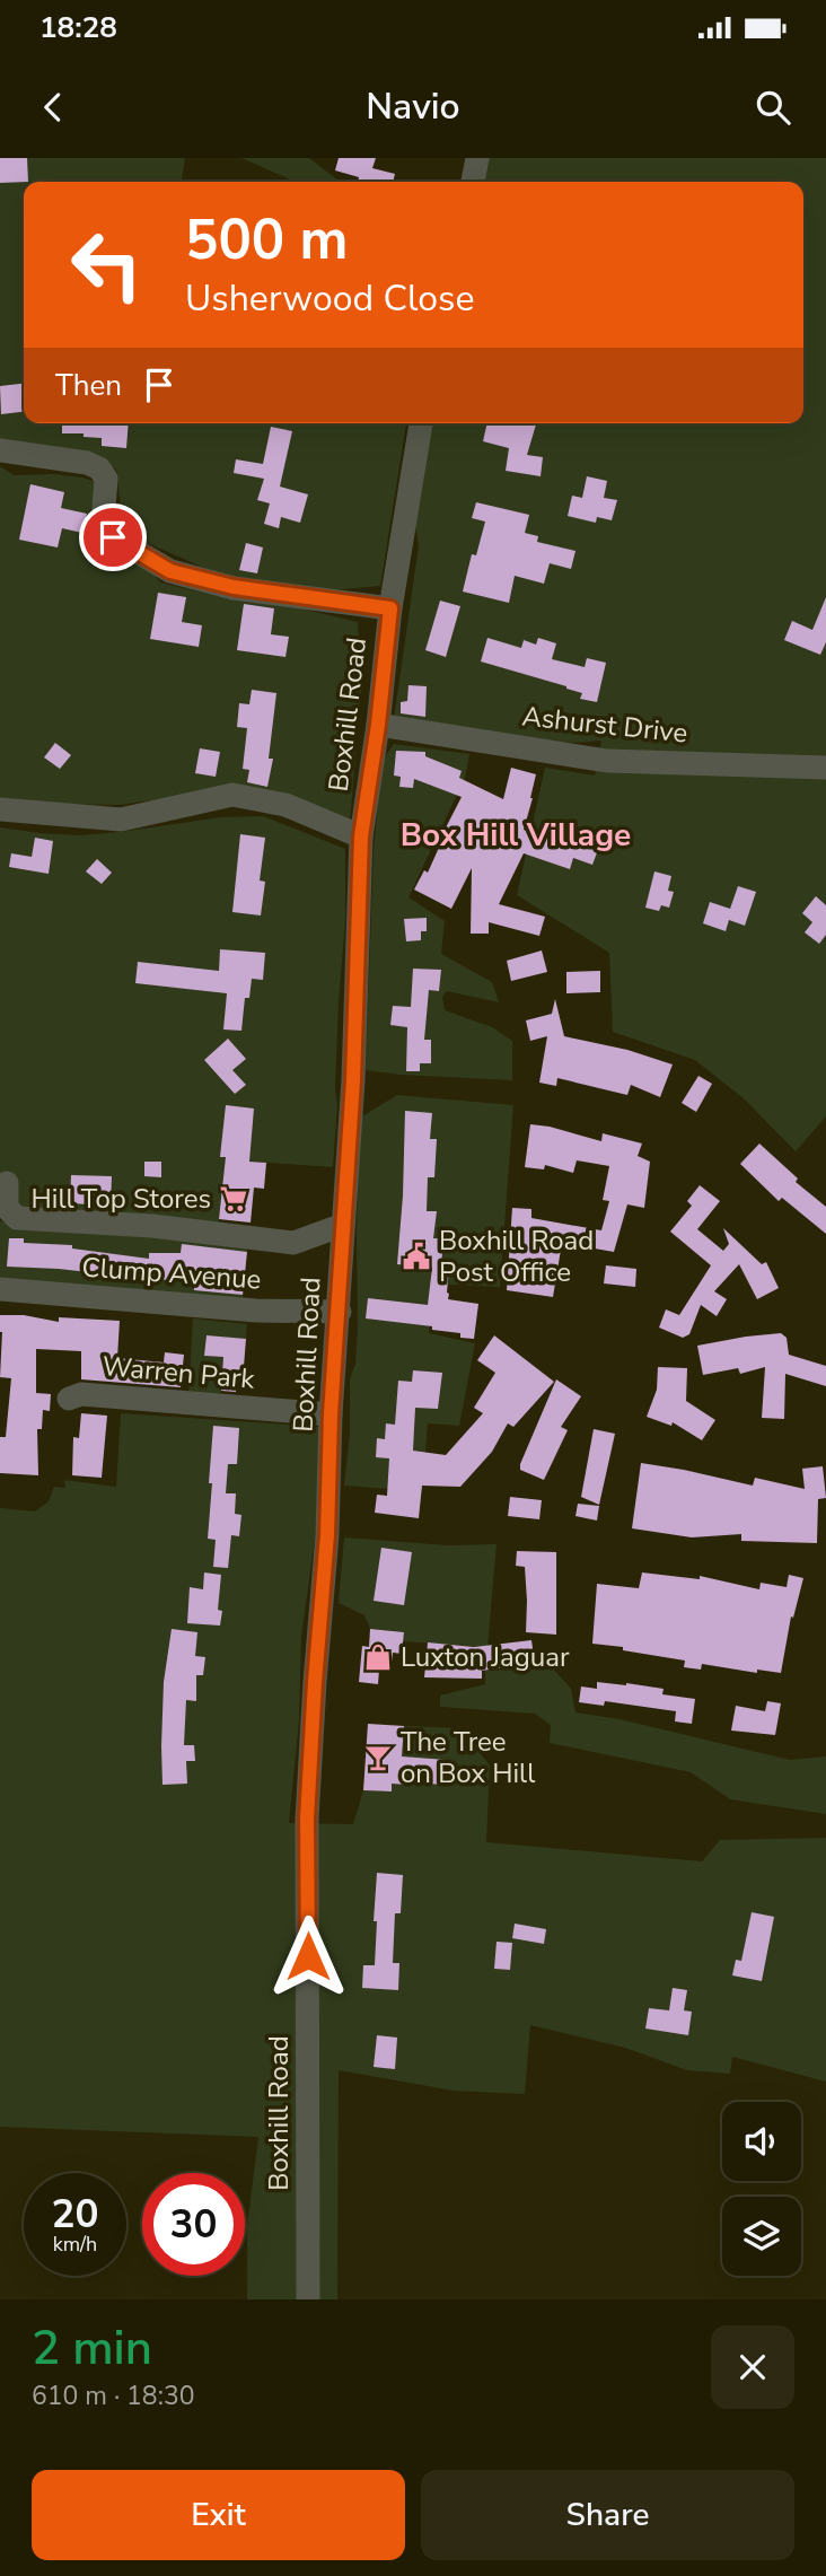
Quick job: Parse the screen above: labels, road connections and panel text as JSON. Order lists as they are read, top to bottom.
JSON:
{
  "streets": {
    "street": [
      "Boxhill Road",
      "Ashurst Drive",
      "Clump Avenue",
      "Warren Park"
    ]
  },
  "crossings": [
    ["Boxhill Road", "Ashurst Drive"],
    ["Boxhill Road", "Clump Avenue"],
    ["Boxhill Road", "Warren Park"]
  ],
  "districts": ["Box Hill Village"],
  "places": {
    "supermarket": ["Hill Top Stores"],
    "public building": ["Boxhill Road Post Office"],
    "shop": ["Luxton Jaguar"],
    "bar": ["The Tree on Box Hill"]
  },
  "page": {
    "status": "18:28",
    "header": "Navio",
    "turn": ["500 m", "Usherwood Close"],
    "then": "Then",
    "speed": "20 km/h",
    "limit": "30",
    "heading": ["2 min", "610 m · 18:30"],
    "buttons": ["Exit", "Share"]
  }
}
